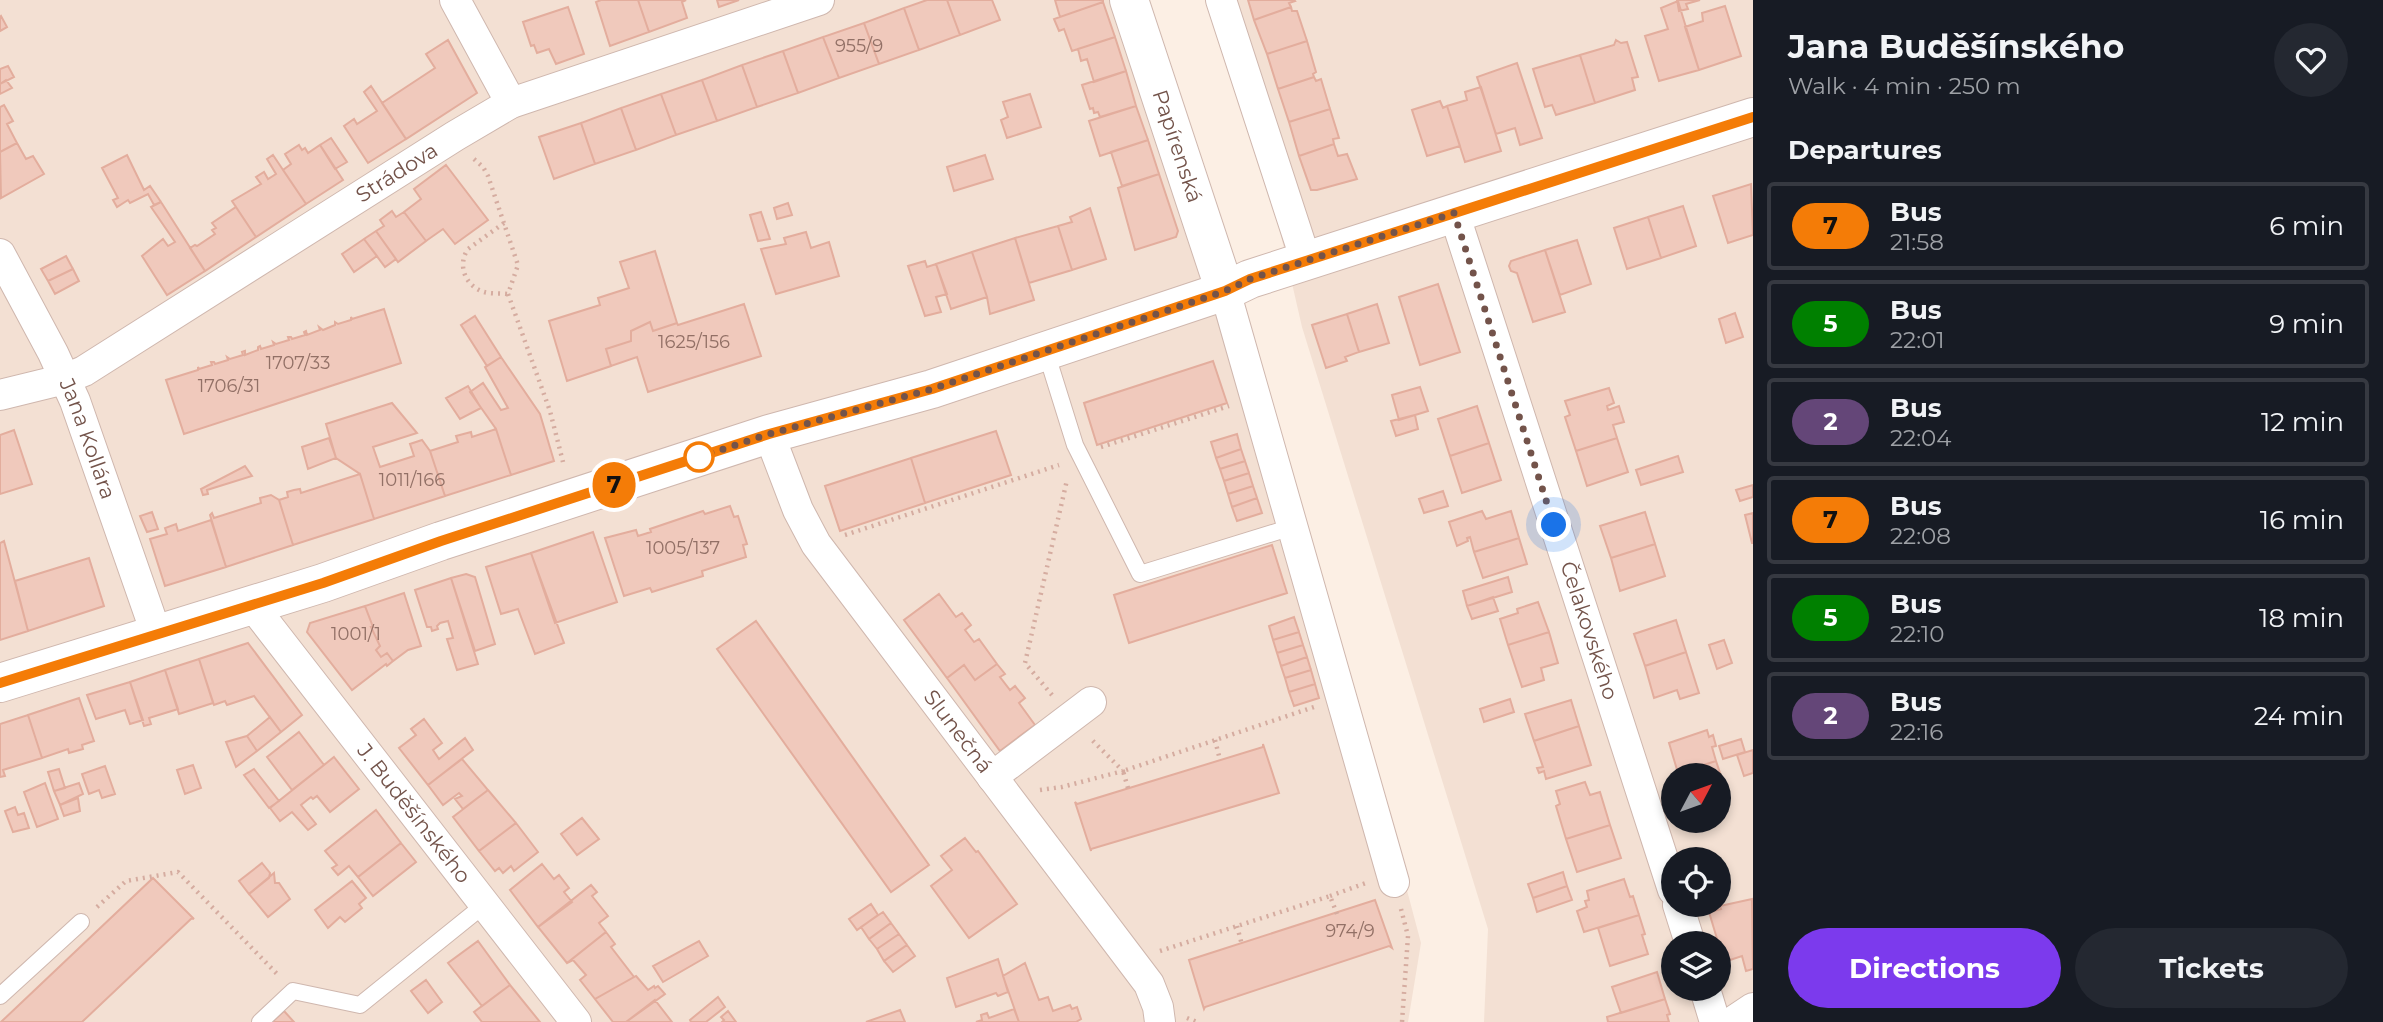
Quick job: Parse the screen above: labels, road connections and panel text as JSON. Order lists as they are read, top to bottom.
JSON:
{
  "streets": {
    "street": [
      "Papírenská",
      "Strádova",
      "Jana Kollára",
      "Čelakovského",
      "Slunečná",
      "J. Buděšínského"
    ]
  },
  "crossings": [
    ["Strádova", "Jana Kollára"]
  ],
  "lines": ["bus line 7"],
  "house_numbers": [
    "955/9",
    "1625/156",
    "1707/33",
    "1706/31",
    "1011/166",
    "1005/137",
    "1001/1",
    "974/9"
  ],
  "north": "top right",
  "page": {
    "on_map": "7",
    "heading": [
      ["Jana Buděšínského", "Walk · 4 min · 250 m"],
      "Departures"
    ],
    "list": [
      {
        "mark": "7",
        "name": "Bus",
        "note": "21:58",
        "value": "6 min"
      },
      {
        "mark": "5",
        "name": "Bus",
        "note": "22:01",
        "value": "9 min"
      },
      {
        "mark": "2",
        "name": "Bus",
        "note": "22:04",
        "value": "12 min"
      },
      {
        "mark": "7",
        "name": "Bus",
        "note": "22:08",
        "value": "16 min"
      },
      {
        "mark": "5",
        "name": "Bus",
        "note": "22:10",
        "value": "18 min"
      },
      {
        "mark": "2",
        "name": "Bus",
        "note": "22:16",
        "value": "24 min"
      }
    ],
    "buttons": ["Directions", "Tickets"]
  }
}
